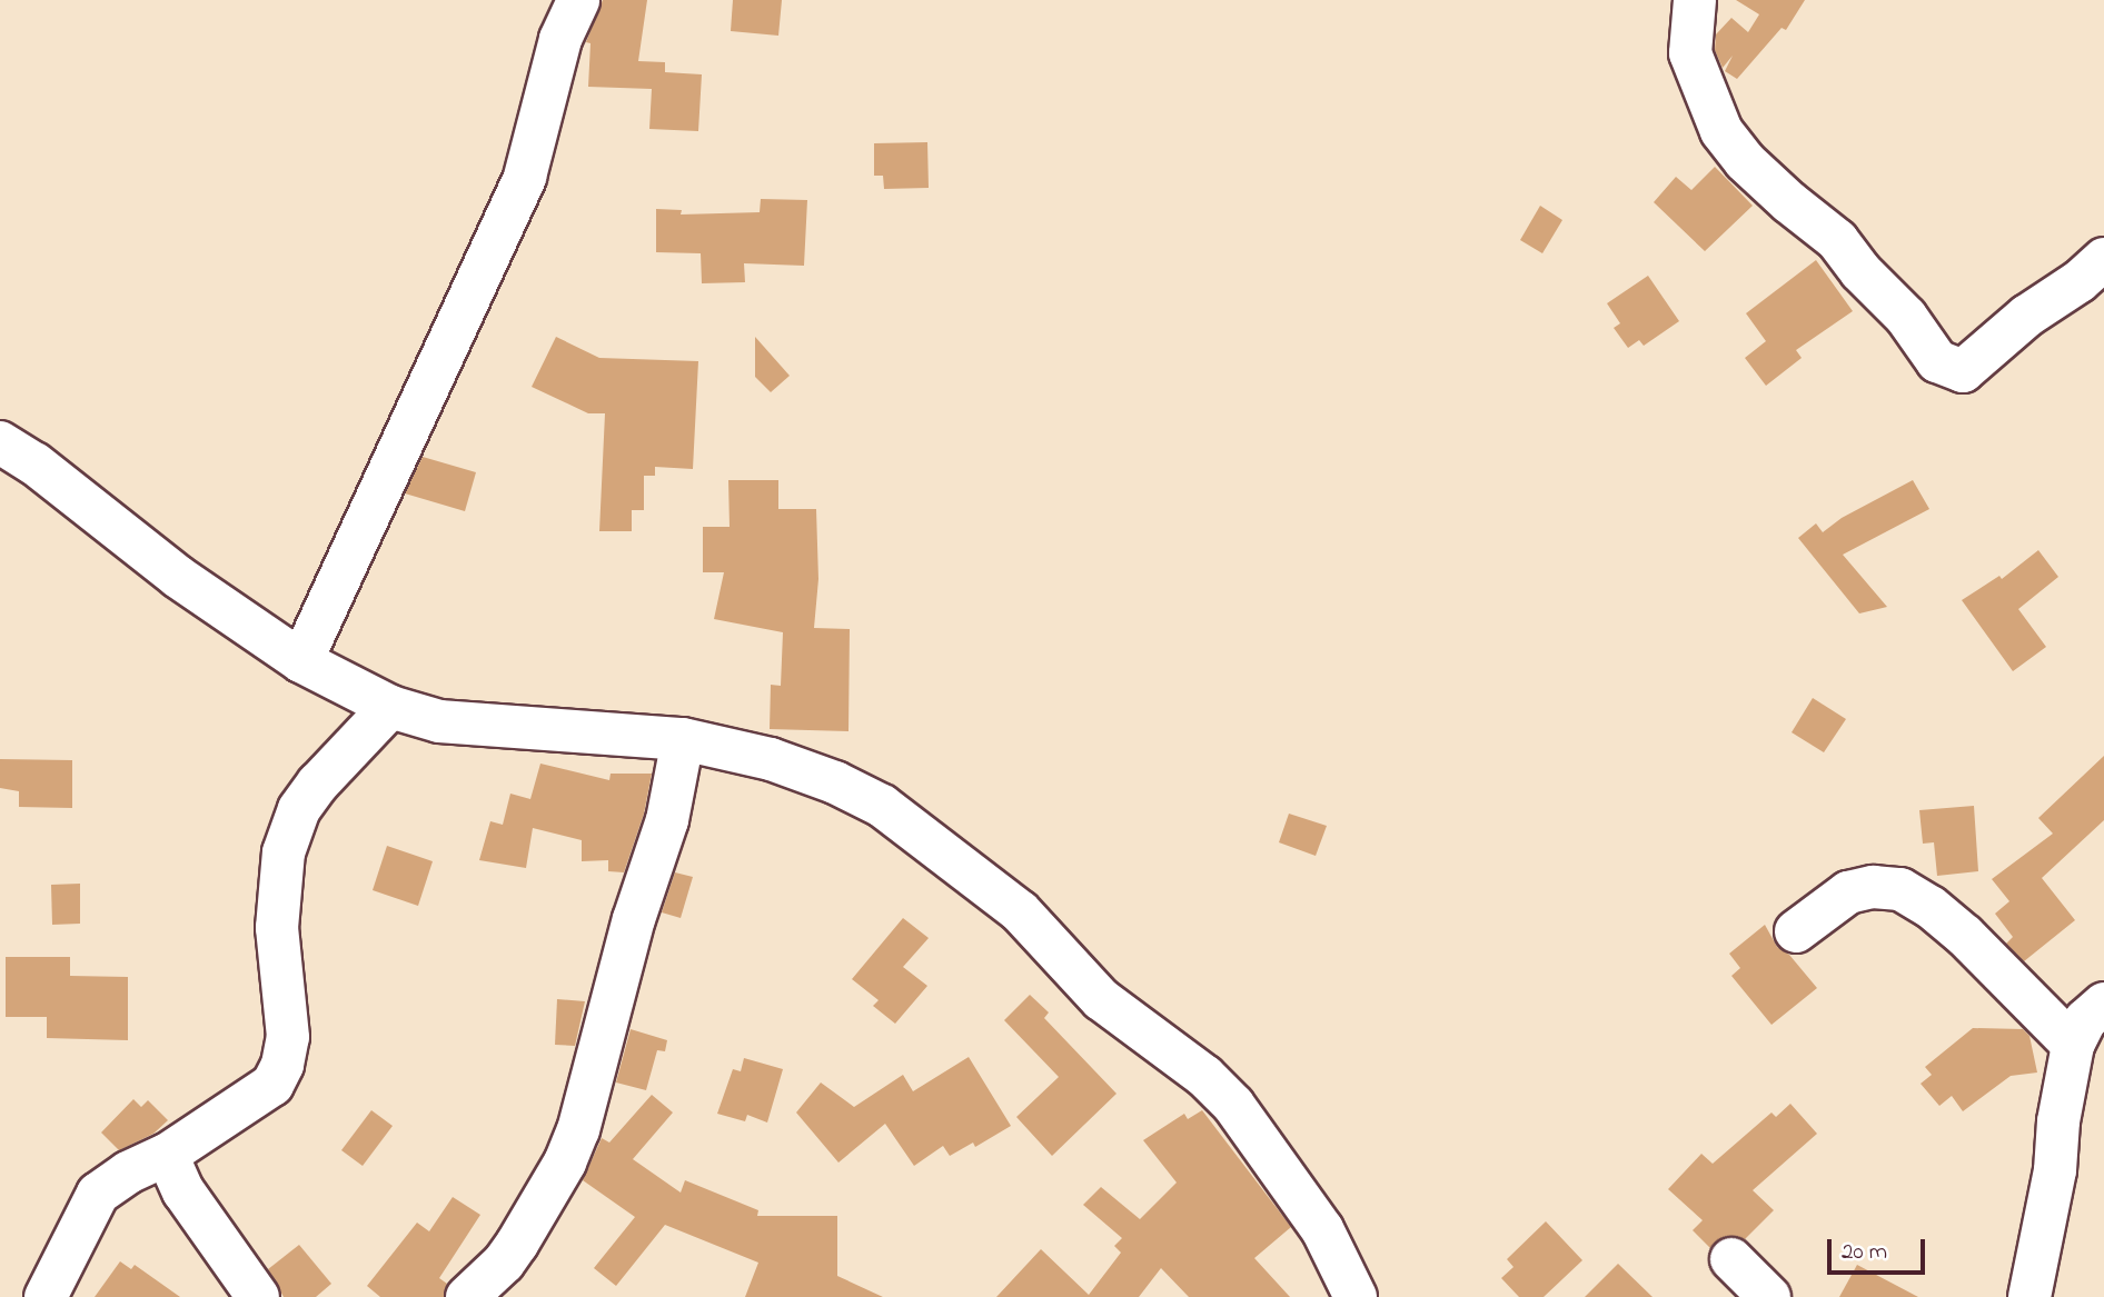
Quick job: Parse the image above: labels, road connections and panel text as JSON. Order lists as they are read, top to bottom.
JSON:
{
  "scale_bar": "20 m"
}
